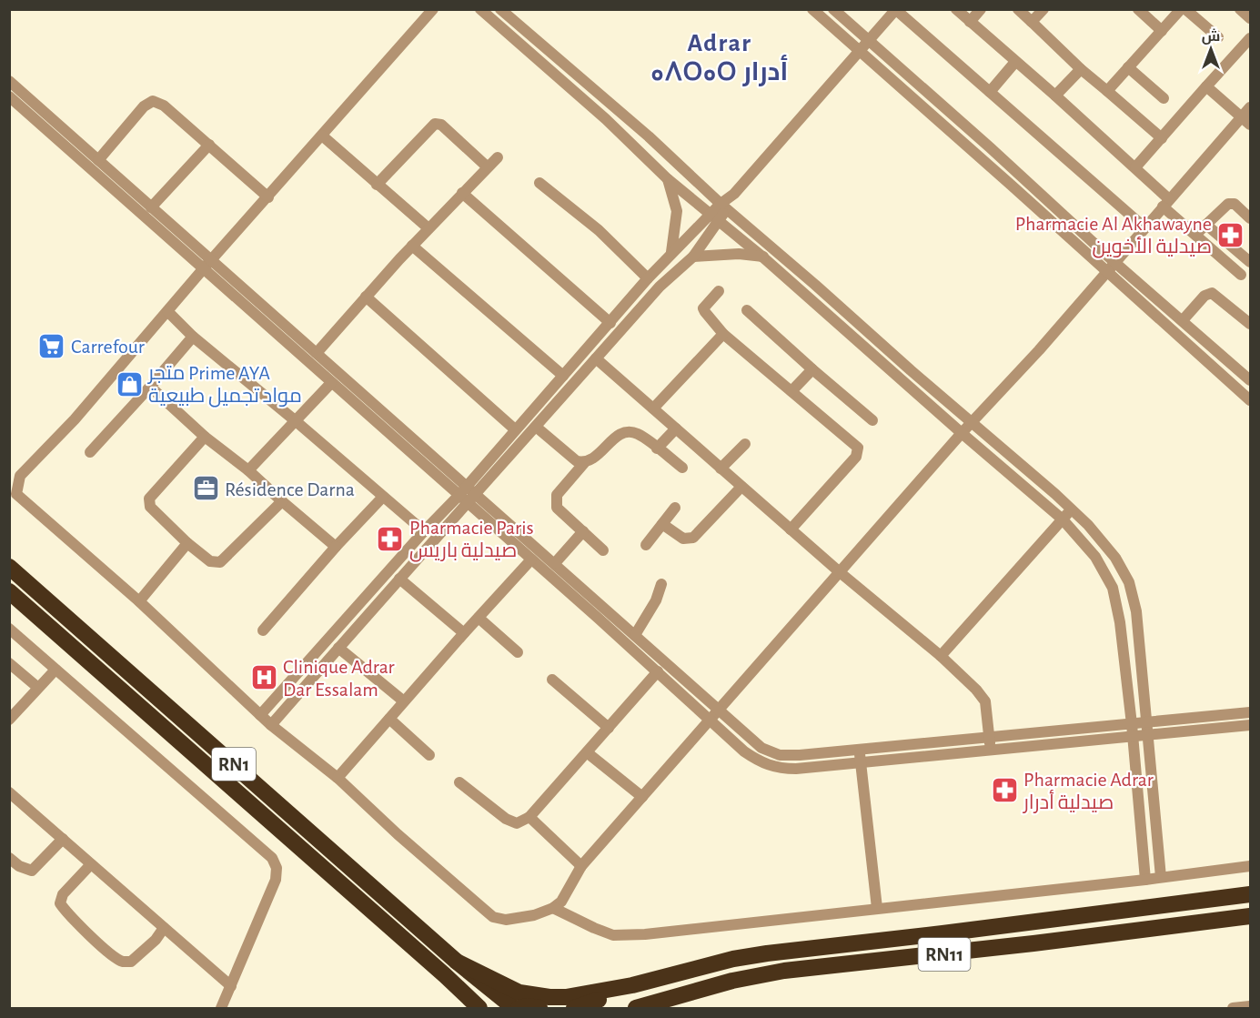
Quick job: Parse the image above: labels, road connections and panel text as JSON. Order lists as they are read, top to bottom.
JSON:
{
  "streets": {
    "highway": ["RN1", "RN11"]
  },
  "districts": ["Adrar ⴰⴷⵔⴰⵔ أدرار"],
  "places": {
    "pharmacy": ["Pharmacie Al Akhawayne صيدلية الأخوين", "Pharmacie Paris صيدلية باريس", "Pharmacie Adrar صيدلية أدرار"],
    "supermarket": ["Carrefour"],
    "shop": ["متجر Prime AYA مواد تجميل طبيعية"],
    "office": ["Résidence Darna"],
    "hospital": ["Clinique Adrar Dar Essalam"]
  },
  "north": "top"
}
